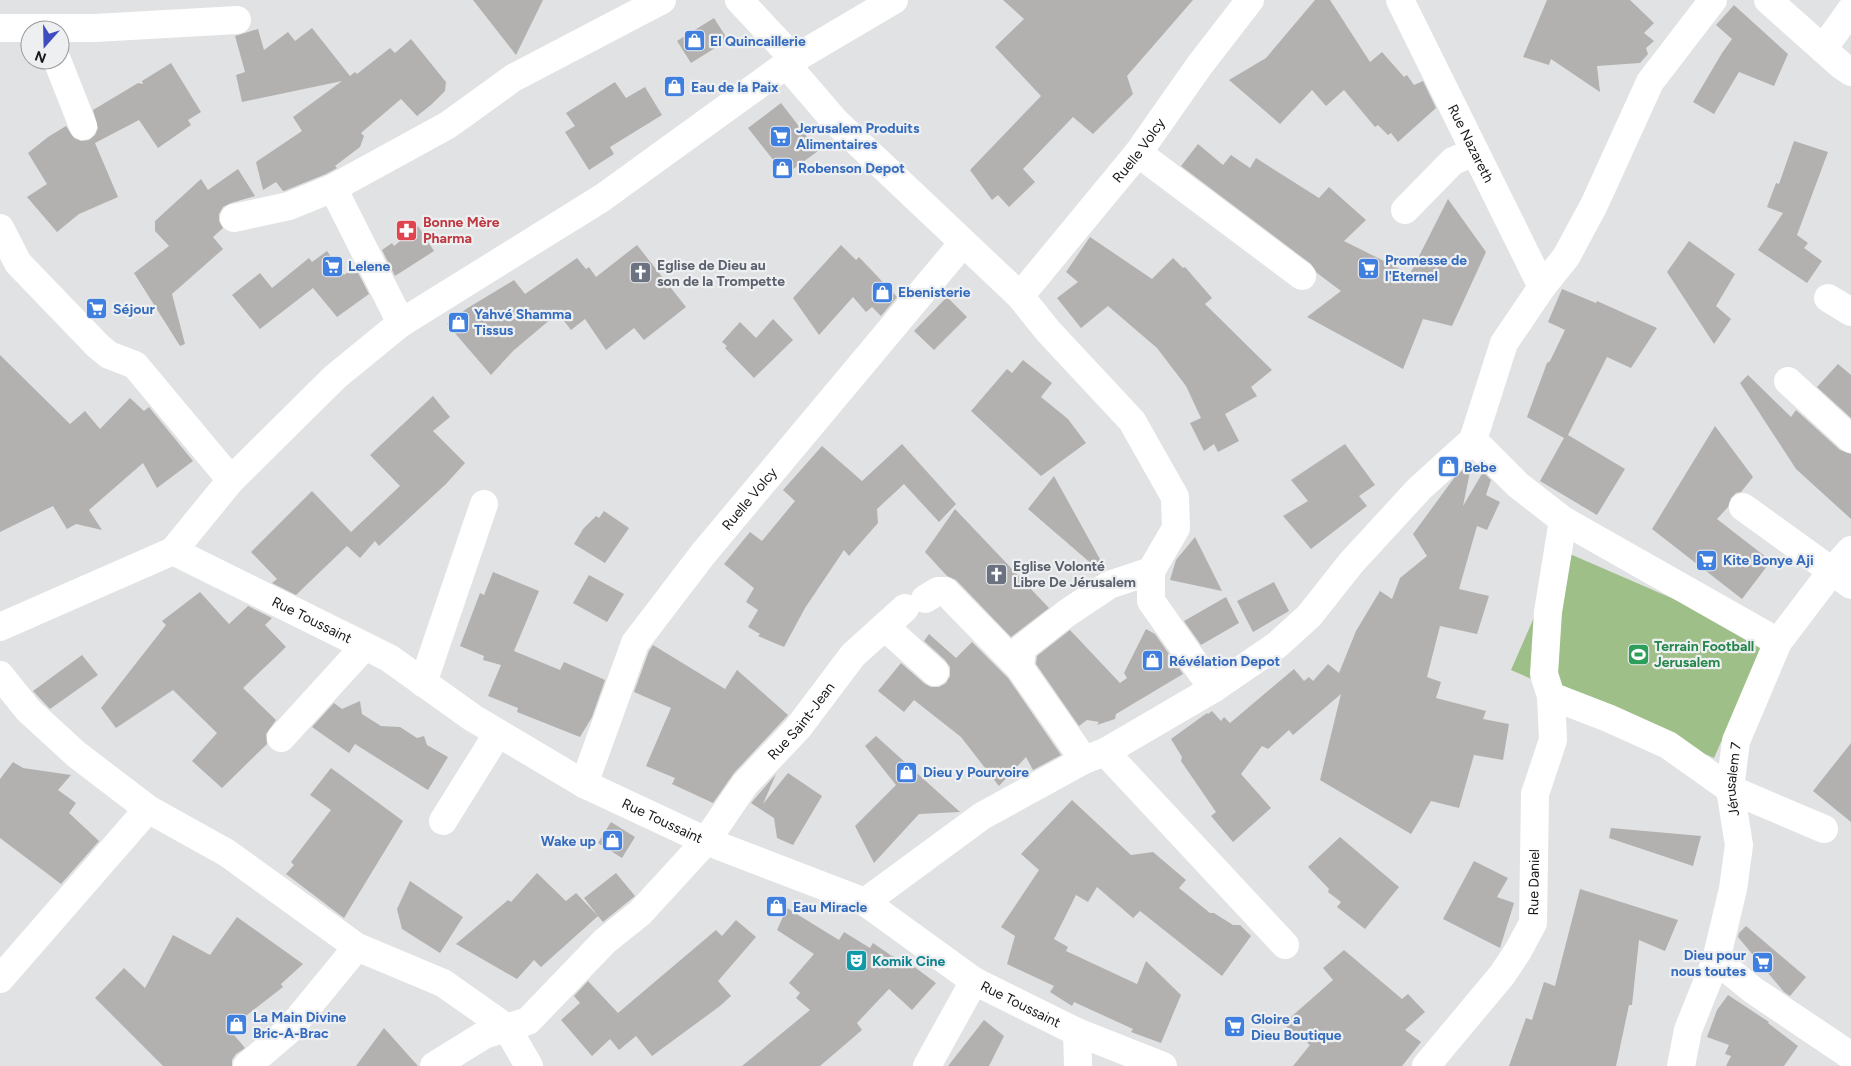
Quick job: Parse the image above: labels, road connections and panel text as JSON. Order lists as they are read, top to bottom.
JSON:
{
  "streets": {
    "street": [
      "Rue Nazareth",
      "Ruelle Volcy",
      "Rue Toussaint",
      "Rue Saint-Jean",
      "Jérusalem 7",
      "Rue Daniel"
    ]
  },
  "crossings": [
    ["Ruelle Volcy", "Rue Toussaint"],
    ["Rue Toussaint", "Rue Saint-Jean"]
  ],
  "places": {
    "shop": [
      "El Quincaillerie",
      "Eau de la Paix",
      "Robenson Depot",
      "Ebenisterie",
      "Yahvé Shamma Tissus",
      "Bebe",
      "Révélation Depot",
      "Dieu y Pourvoire",
      "Wake up",
      "Eau Miracle",
      "La Main Divine Bric-A-Brac"
    ],
    "supermarket": [
      "Jerusalem Produits Alimentaires",
      "Lelene",
      "Promesse de l'Eternel",
      "Séjour",
      "Kite Bonye Aji",
      "Dieu pour nous toutes",
      "Gloire a Dieu Boutique"
    ],
    "pharmacy": ["Bonne Mère Pharma"],
    "church": ["Eglise de Dieu au son de la Trompette", "Eglise Volonté Libre De Jérusalem"],
    "sports": ["Terrain Football Jerusalem"],
    "theatre": ["Komik Cine"]
  },
  "north": "bottom"
}
